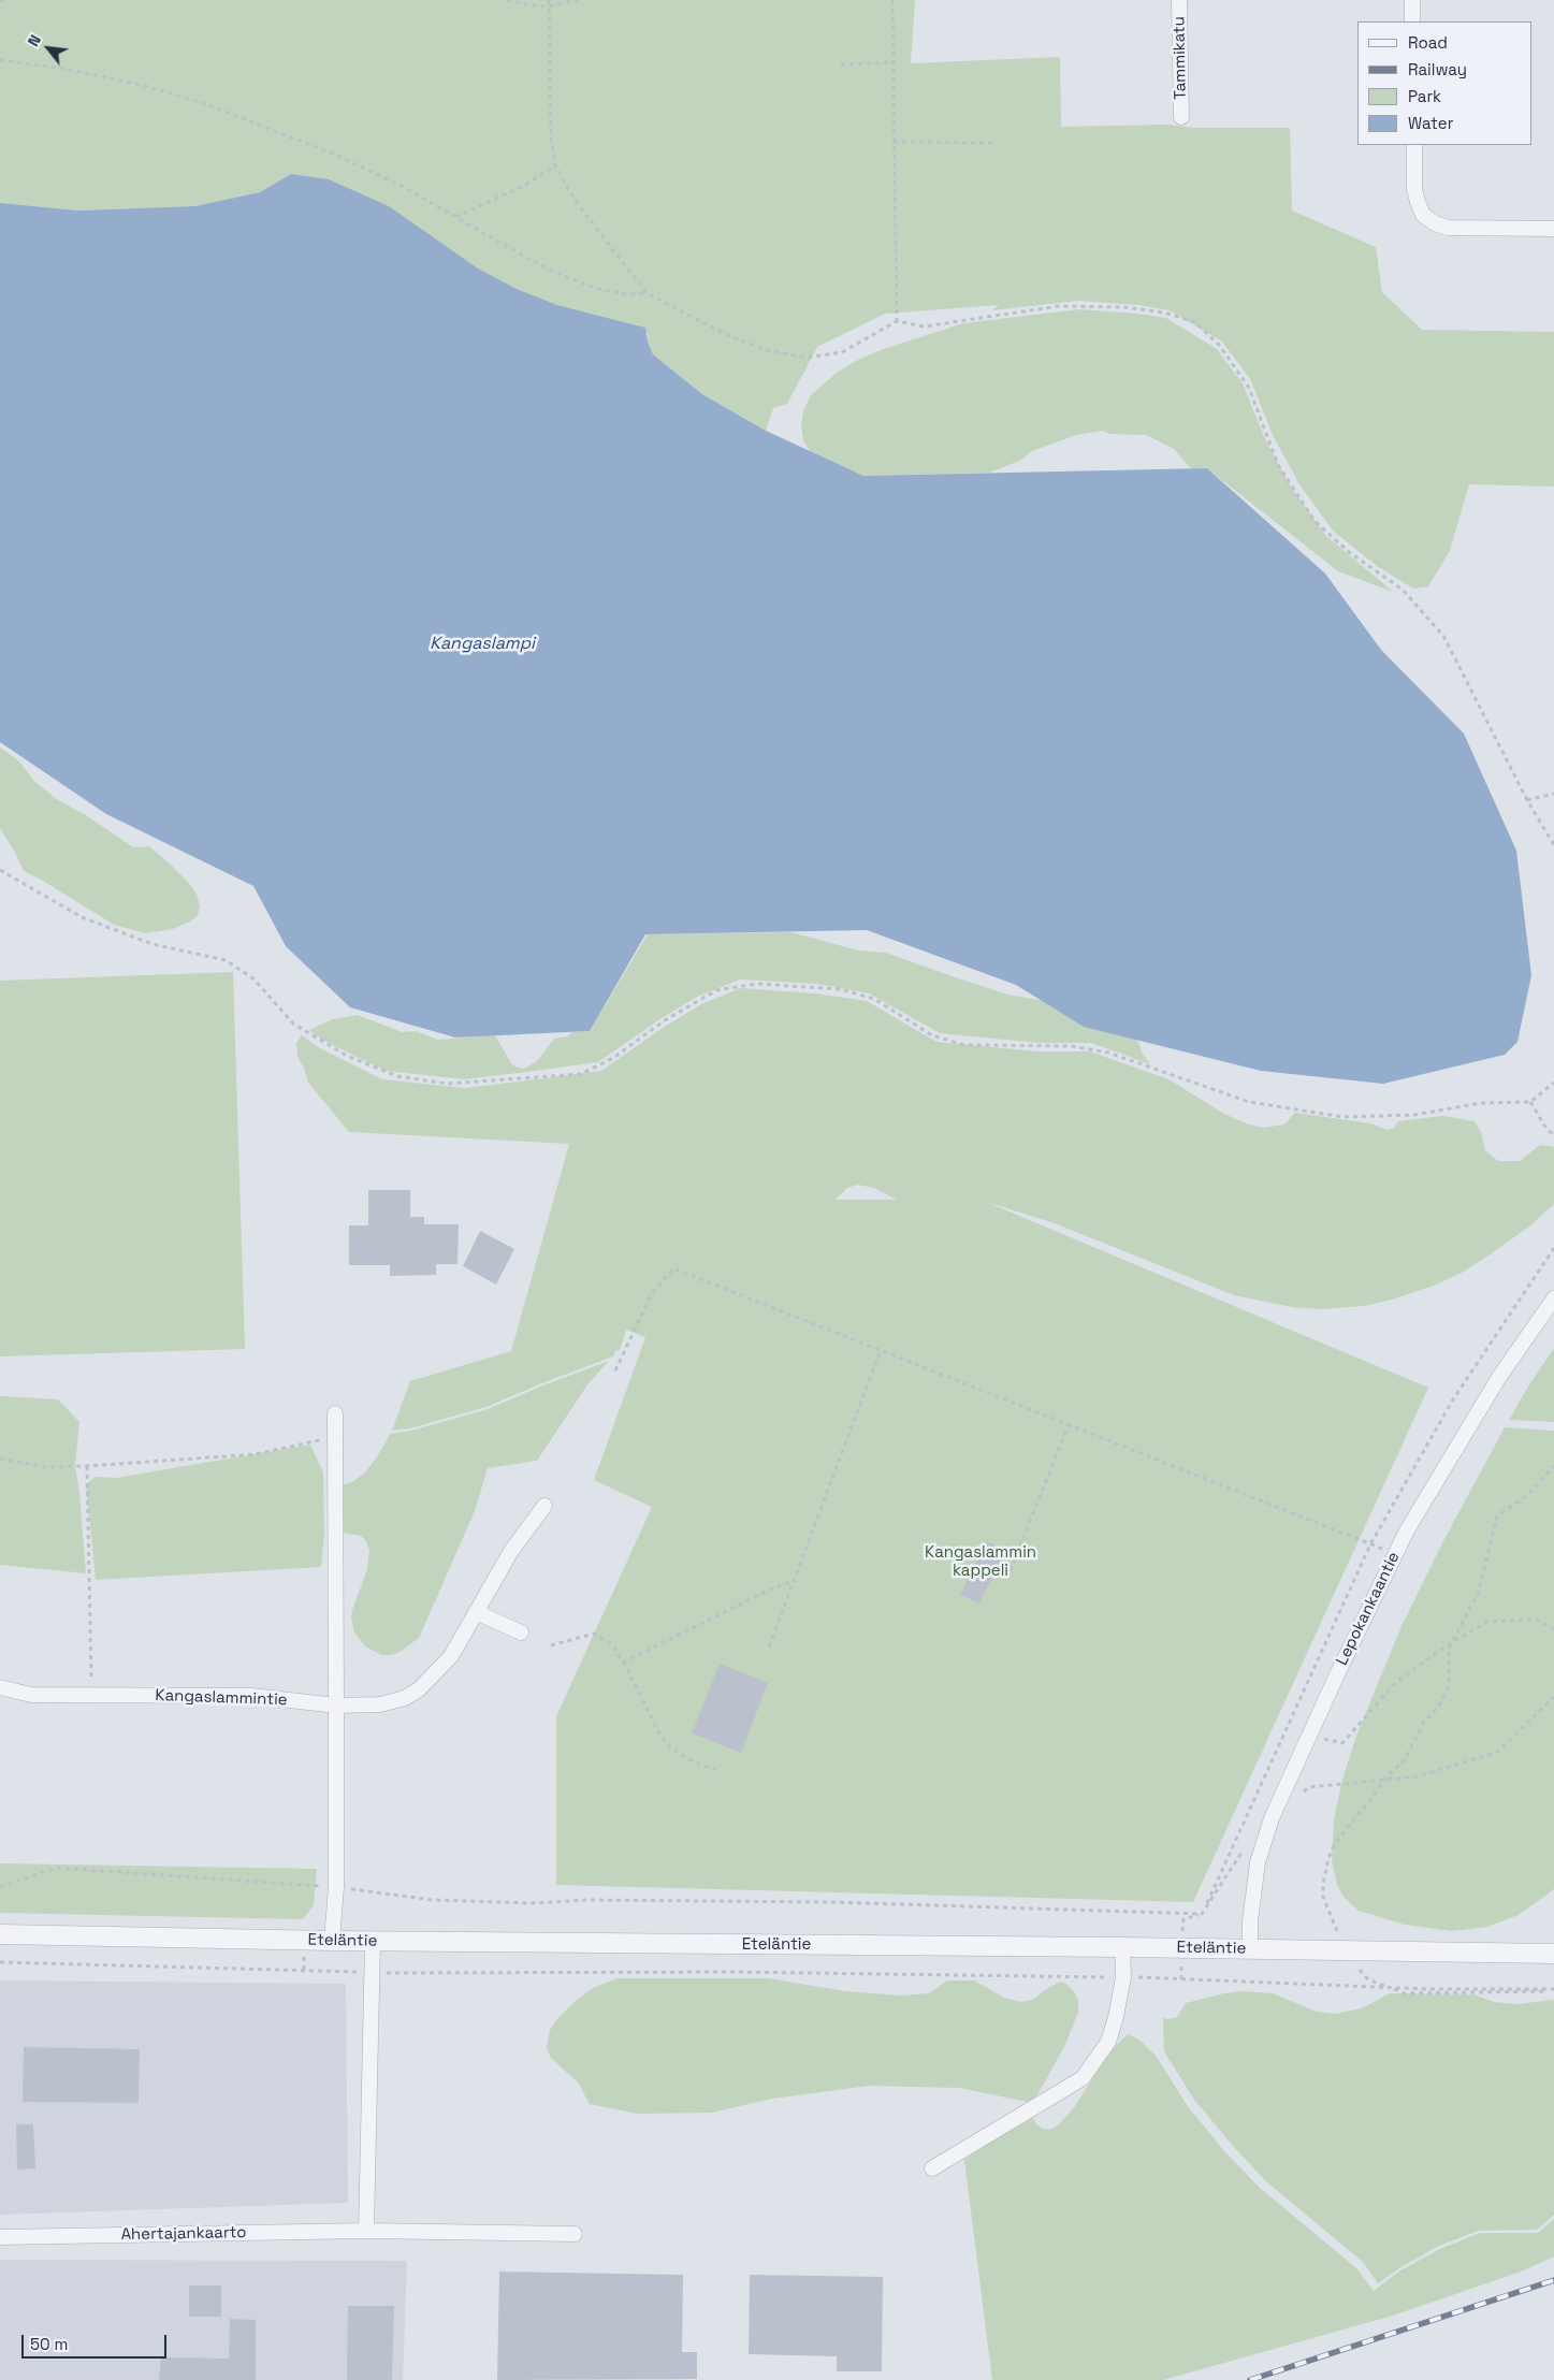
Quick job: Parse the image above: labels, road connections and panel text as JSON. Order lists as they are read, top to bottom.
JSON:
{
  "streets": {
    "street": [
      "Tammikatu",
      "Lepokankaantie",
      "Kangaslammintie",
      "Eteläntie",
      "Ahertajankaarto"
    ]
  },
  "crossings": [
    ["Lepokankaantie", "Eteläntie"]
  ],
  "water": ["Kangaslampi"],
  "parks": ["Kangaslammin kappeli"],
  "legend": [
    "Road",
    "Railway",
    "Park",
    "Water"
  ],
  "scale_bar": "50 m",
  "north": "top left"
}
